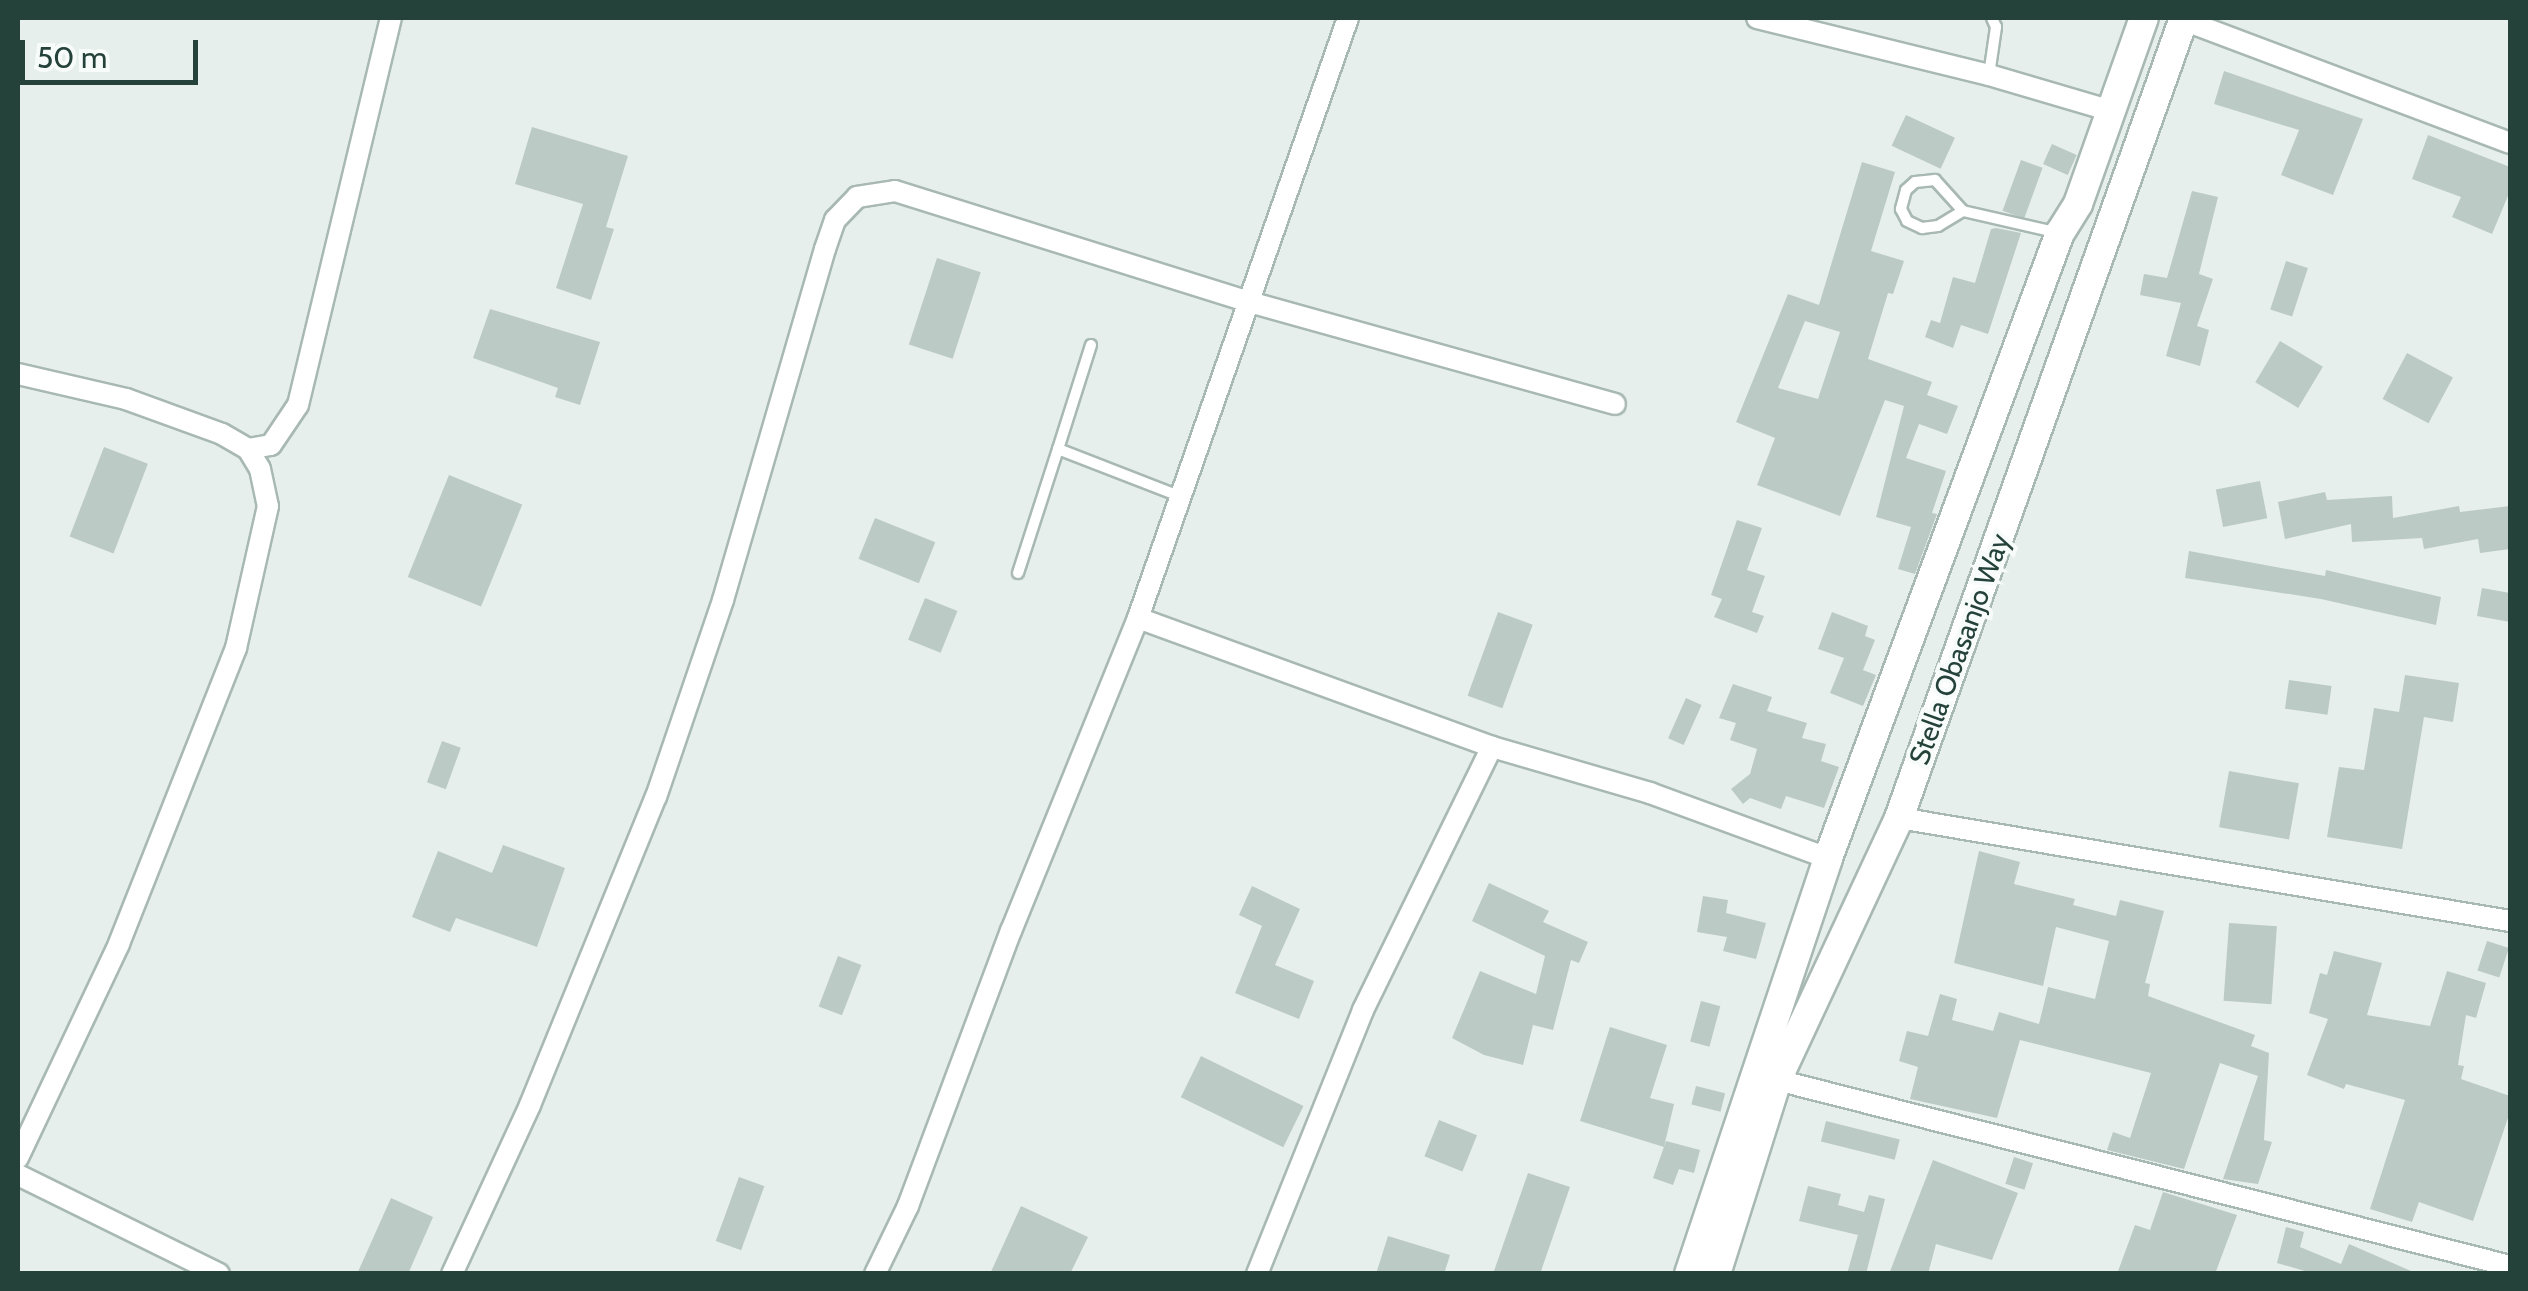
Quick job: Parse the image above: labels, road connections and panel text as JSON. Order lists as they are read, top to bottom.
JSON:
{
  "streets": {
    "street": ["Stella Obasanjo Way"]
  },
  "scale_bar": "50 m"
}
